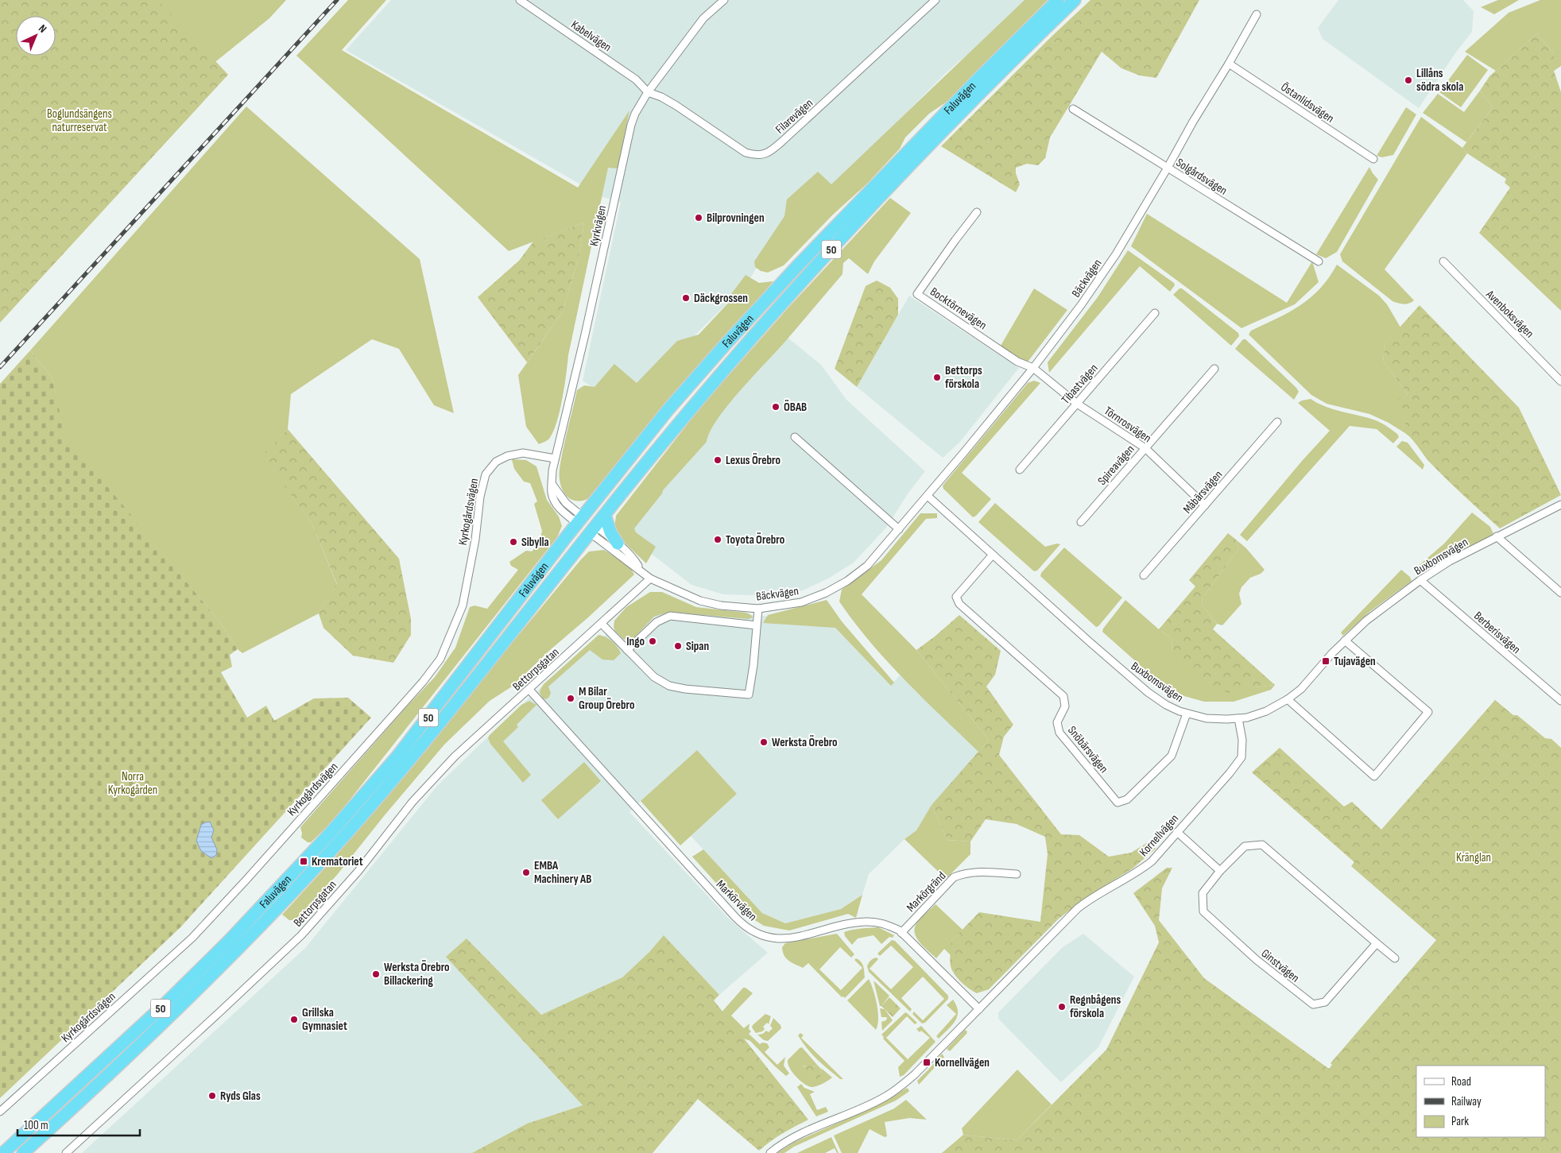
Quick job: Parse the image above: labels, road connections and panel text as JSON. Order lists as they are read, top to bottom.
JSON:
{
  "streets": {
    "highway": ["Faluvägen", "50"],
    "street": [
      "Kabelvägen",
      "Östanlidsvägen",
      "Filarevägen",
      "Solgårdsvägen",
      "Kyrkvägen",
      "Bäckvägen",
      "Bocktörnevägen",
      "Avenboksvägen",
      "Tibastvägen",
      "Törnrosvägen",
      "Spireavägen",
      "Måbärsvägen",
      "Kyrkogårdsvägen",
      "Buxbomsvägen",
      "Berberisvägen",
      "Bettorpsgatan",
      "Snöbärsvägen",
      "Kornellvägen",
      "Markörgränd",
      "Markörvägen",
      "Ginstvägen"
    ]
  },
  "crossings": [
    ["Kabelvägen", "Filarevägen"],
    ["Kabelvägen", "Kyrkvägen"],
    ["Faluvägen", "Kyrkvägen"],
    ["Faluvägen", "Bäckvägen"],
    ["Östanlidsvägen", "Bäckvägen"],
    ["Filarevägen", "Kyrkvägen"],
    ["Solgårdsvägen", "Bäckvägen"],
    ["Kyrkvägen", "Kyrkogårdsvägen"],
    ["Bäckvägen", "Bocktörnevägen"],
    ["Bäckvägen", "Törnrosvägen"],
    ["Bäckvägen", "Buxbomsvägen"],
    ["Bäckvägen", "Bettorpsgatan"],
    ["Bocktörnevägen", "Törnrosvägen"],
    ["Tibastvägen", "Törnrosvägen"],
    ["Törnrosvägen", "Spireavägen"],
    ["Törnrosvägen", "Måbärsvägen"],
    ["Buxbomsvägen", "Berberisvägen"],
    ["Buxbomsvägen", "Snöbärsvägen"],
    ["Buxbomsvägen", "Kornellvägen"],
    ["Bettorpsgatan", "Markörvägen"],
    ["Kornellvägen", "Markörvägen"],
    ["Markörgränd", "Markörvägen"]
  ],
  "parks": ["Boglundsängens naturreservat", "Norra Kyrkogården", "Kränglan"],
  "places": {
    "other": [
      "Lillåns södra skola",
      "Bilprovningen",
      "Däckgrossen",
      "Bettorps förskola",
      "ÖBAB",
      "Lexus Örebro",
      "Toyota Örebro",
      "Sibylla",
      "Ingo",
      "Sipan",
      "M Bilar Group Örebro",
      "Werksta Örebro",
      "EMBA Machinery AB",
      "Werksta Örebro Billackering",
      "Regnbågens förskola",
      "Grillska Gymnasiet",
      "Ryds Glas"
    ],
    "transit": ["Tujavägen", "Krematoriet", "Kornellvägen"]
  },
  "legend": ["Road", "Railway", "Park"],
  "scale_bar": "100 m",
  "north": "top right"
}
